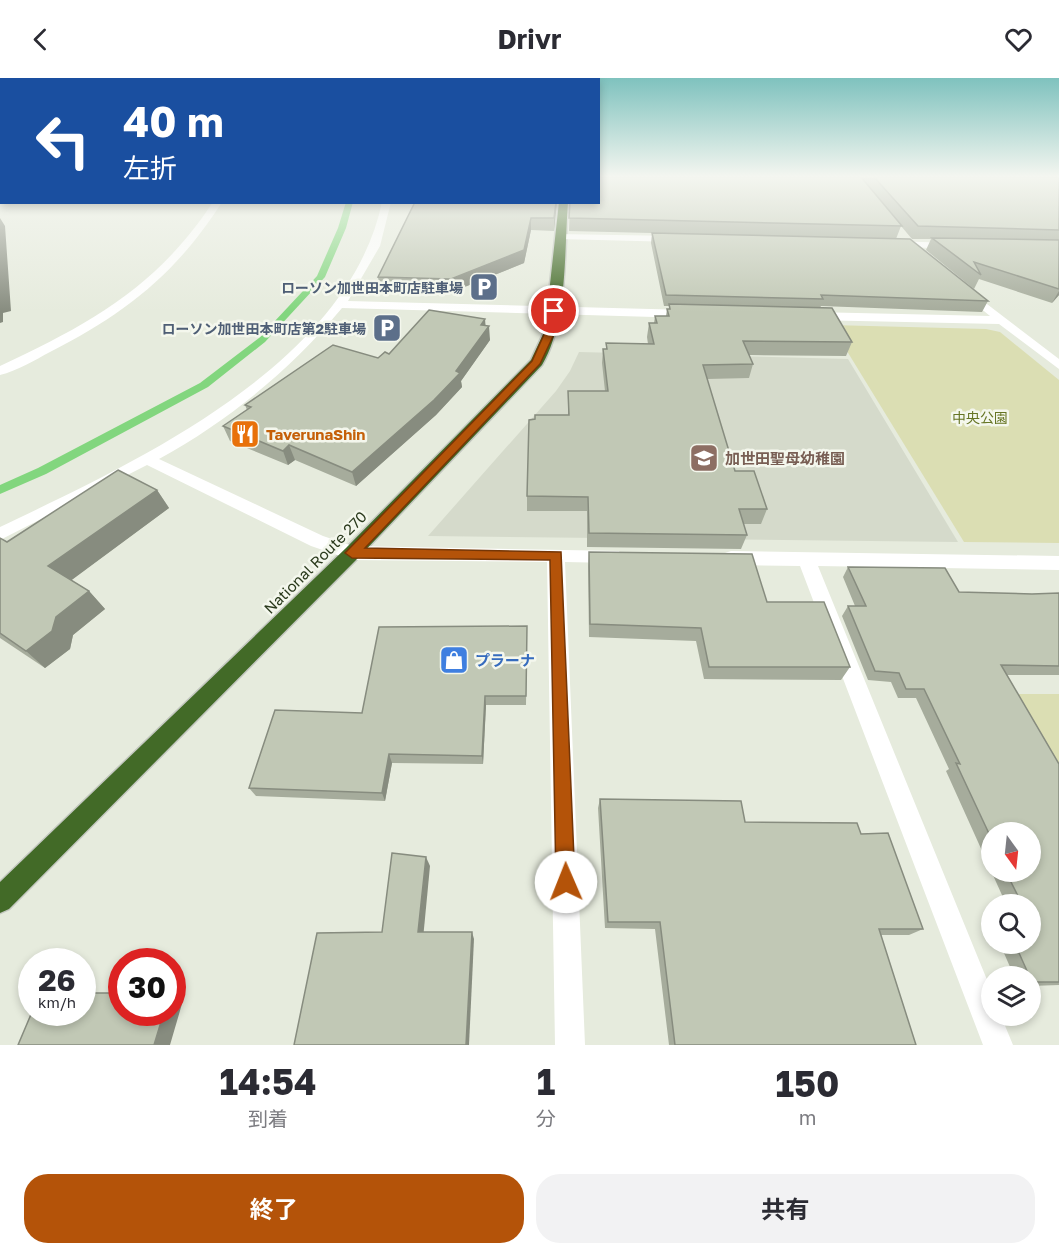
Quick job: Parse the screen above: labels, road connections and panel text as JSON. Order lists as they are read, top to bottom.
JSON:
{
  "streets": {
    "highway": ["National Route 270"]
  },
  "parks": ["中央公園"],
  "places": {
    "parking": ["ローソン加世田本町店駐車場", "ローソン加世田本町店第2駐車場"],
    "restaurant": ["TaverunaShin"],
    "school or university": ["加世田聖母幼稚園"],
    "shop": ["プラーナ"]
  },
  "north": "bottom",
  "page": {
    "header": "Drivr",
    "turn": ["40 m", "左折"],
    "speed": "26 km/h",
    "limit": "30",
    "eta": [
      "14:54",
      "到着",
      "1",
      "分",
      "150",
      "m"
    ],
    "buttons": ["終了", "共有"]
  }
}
